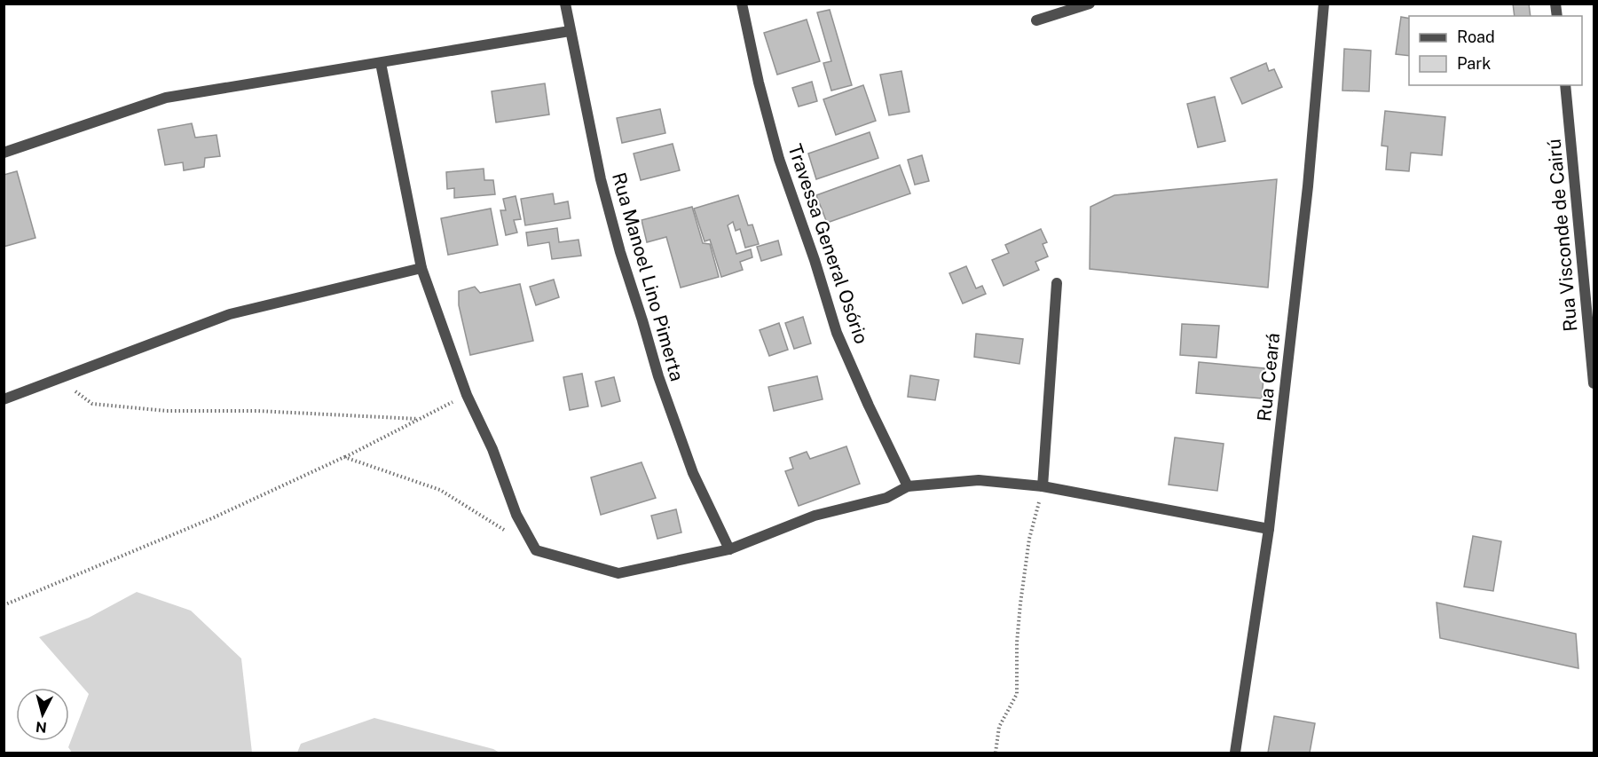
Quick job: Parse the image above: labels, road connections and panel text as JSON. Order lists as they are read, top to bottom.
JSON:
{
  "streets": {
    "street": [
      "Rua Visconde de Cairú",
      "Travessa General Osório",
      "Rua Manoel Lino Pimerta",
      "Rua Ceará"
    ]
  },
  "legend": ["Road", "Park"],
  "north": "bottom"
}
